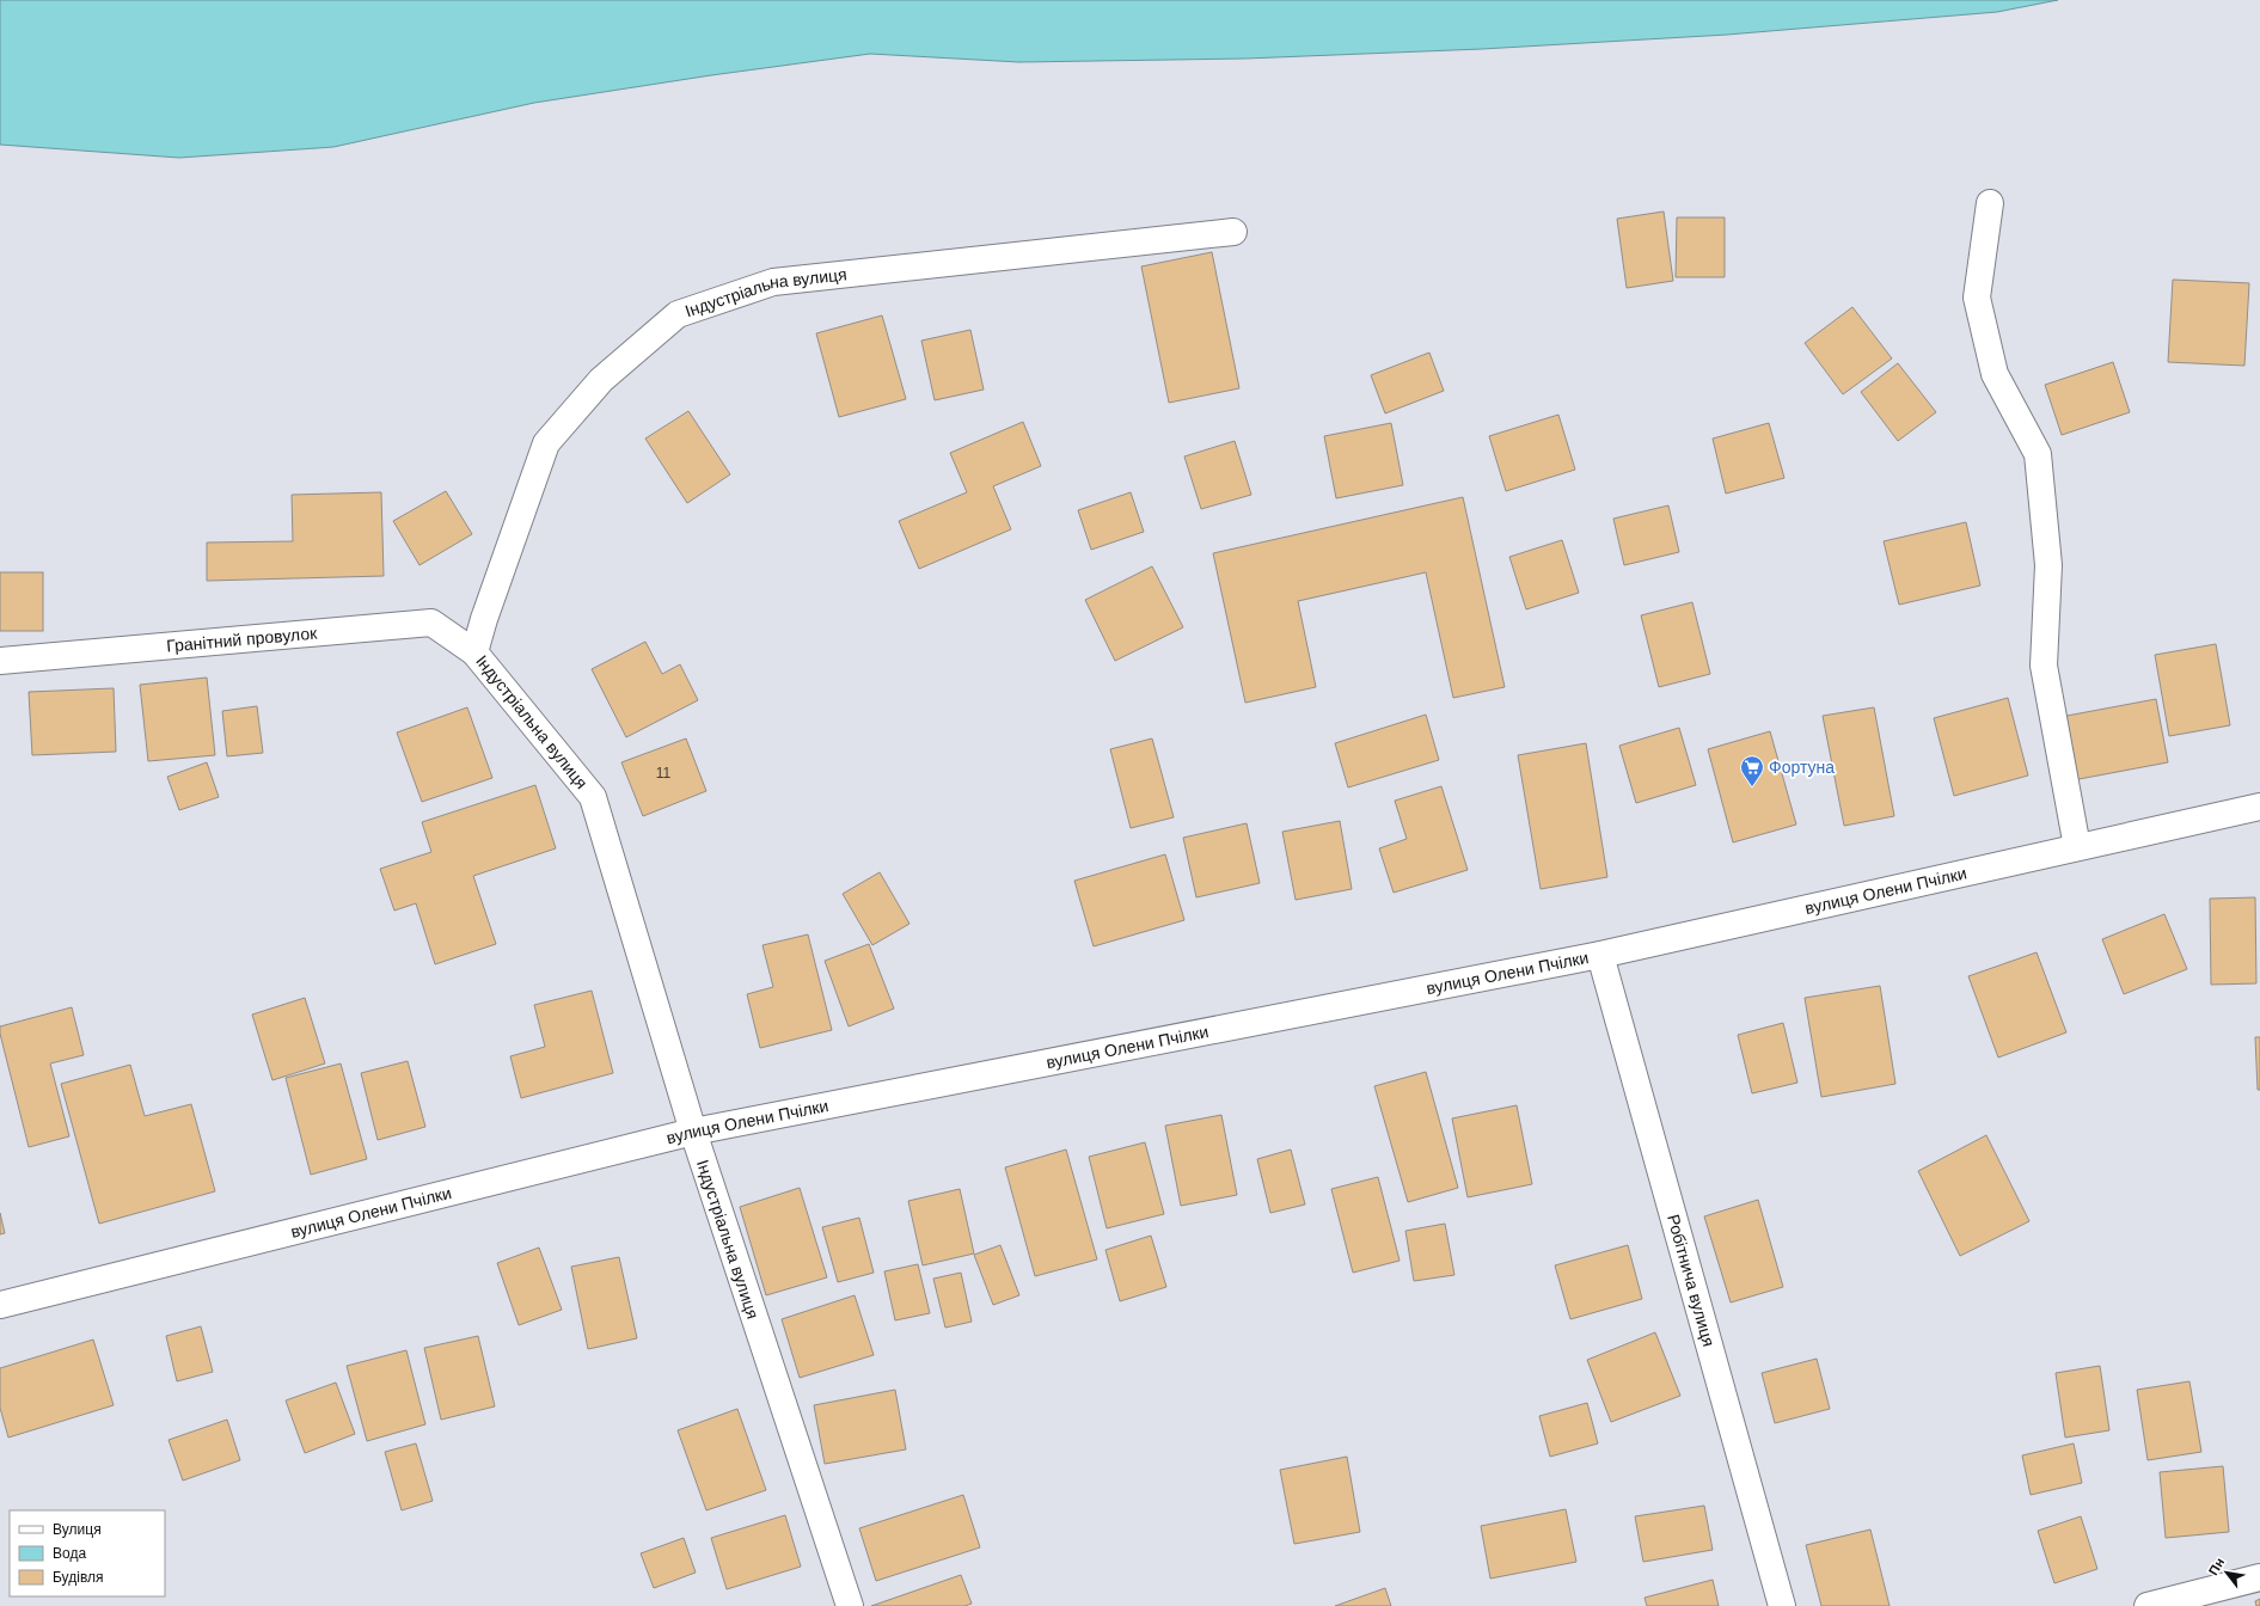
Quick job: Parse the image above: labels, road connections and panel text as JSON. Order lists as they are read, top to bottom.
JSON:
{
  "streets": {
    "street": [
      "Індустріальна вулиця",
      "Гранітний провулок",
      "вулиця Олени Пчілки",
      "Робітнича вулиця"
    ]
  },
  "crossings": [
    ["Індустріальна вулиця", "Гранітний провулок"],
    ["Індустріальна вулиця", "вулиця Олени Пчілки"],
    ["вулиця Олени Пчілки", "Робітнича вулиця"]
  ],
  "places": {
    "supermarket": ["Фортуна"]
  },
  "house_numbers": ["11"],
  "legend": ["Вулиця", "Вода", "Будівля"],
  "north": "top left"
}
